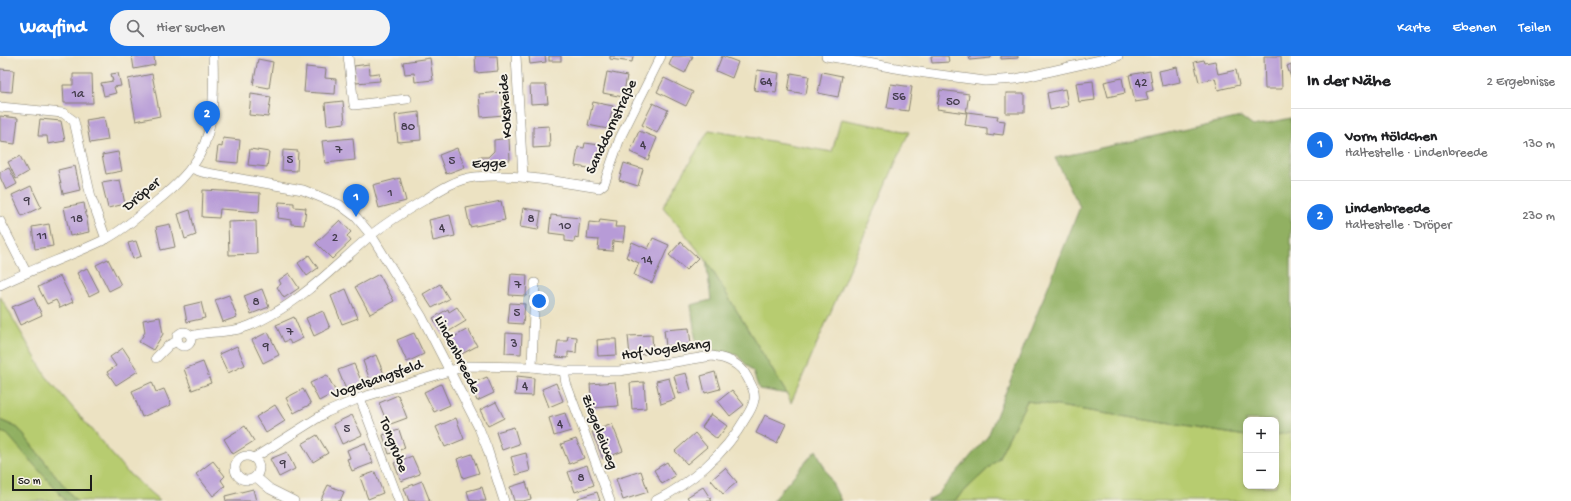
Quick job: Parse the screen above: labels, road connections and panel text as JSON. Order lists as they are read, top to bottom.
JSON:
{
  "streets": {
    "street": [
      "Koksheide",
      "Sanddornstraße",
      "Egge",
      "Dröper",
      "Hof Vogelsang",
      "Lindenbreede",
      "Vogelsangsfeld",
      "Ziegeleiweg",
      "Tongrube"
    ]
  },
  "crossings": [
    ["Koksheide", "Egge"],
    ["Sanddornstraße", "Egge"],
    ["Egge", "Lindenbreede"],
    ["Dröper", "Lindenbreede"],
    ["Hof Vogelsang", "Lindenbreede"],
    ["Hof Vogelsang", "Vogelsangsfeld"],
    ["Hof Vogelsang", "Ziegeleiweg"],
    ["Lindenbreede", "Vogelsangsfeld"],
    ["Vogelsangsfeld", "Tongrube"]
  ],
  "house_numbers": [
    "64",
    "42",
    "1a",
    "56",
    "50",
    "80",
    "4",
    "7",
    "5",
    "5",
    "1",
    "9",
    "18",
    "8",
    "10",
    "4",
    "11",
    "2",
    "14",
    "7",
    "8",
    "5",
    "7",
    "3",
    "9",
    "4",
    "4",
    "5",
    "9",
    "8"
  ],
  "scale_bar": "50 m",
  "page": {
    "header": "Wayfind",
    "search": "Hier suchen",
    "nav": ["Karte", "Ebenen", "Teilen"],
    "heading": ["In der Nähe", "2 Ergebnisse"],
    "pins": ["2", "1"],
    "list": [
      {
        "mark": "1",
        "name": "Vorm Höldchen",
        "note": "Haltestelle · Lindenbreede",
        "value": "130 m"
      },
      {
        "mark": "2",
        "name": "Lindenbreede",
        "note": "Haltestelle · Dröper",
        "value": "230 m"
      }
    ],
    "map_buttons": ["+", "−"],
    "scale": "50 m"
  }
}
